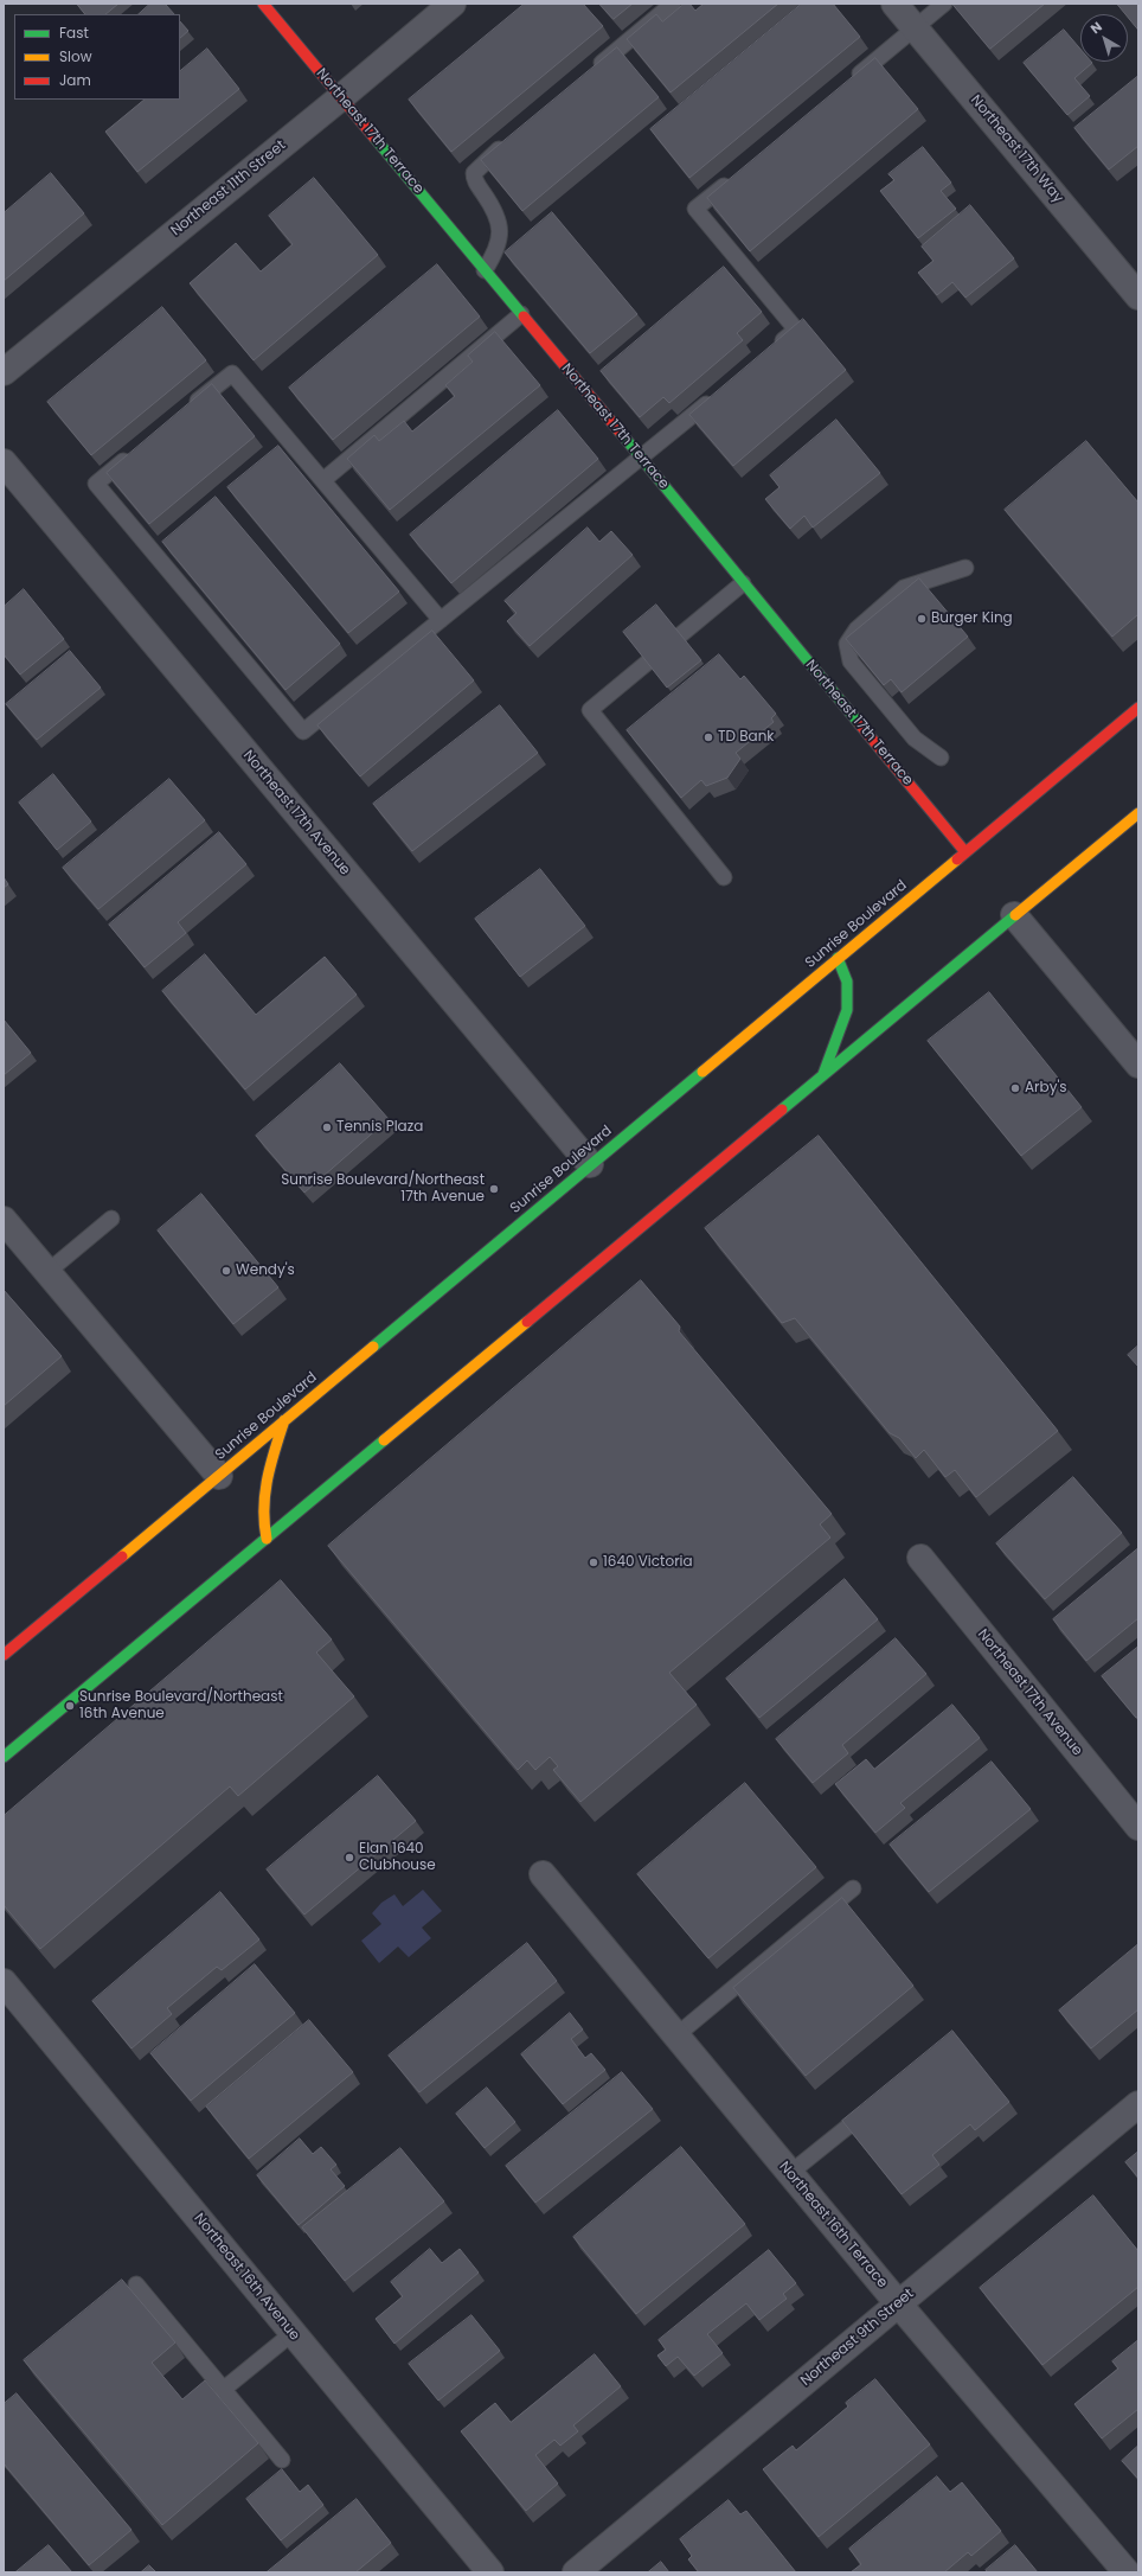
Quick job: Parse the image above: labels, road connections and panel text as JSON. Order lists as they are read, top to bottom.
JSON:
{
  "streets": {
    "main road": ["Northeast 17th Terrace", "Sunrise Boulevard"],
    "street": [
      "Northeast 17th Way",
      "Northeast 11th Street",
      "Northeast 17th Avenue",
      "Northeast 16th Terrace",
      "Northeast 16th Avenue",
      "Northeast 9th Street"
    ]
  },
  "crossings": [
    ["Northeast 17th Terrace", "Northeast 11th Street"],
    ["Northeast 17th Terrace", "Sunrise Boulevard"],
    ["Northeast 17th Avenue", "Sunrise Boulevard"],
    ["Northeast 16th Terrace", "Northeast 9th Street"]
  ],
  "places": [
    "Burger King",
    "TD Bank",
    "Arby's",
    "Tennis Plaza",
    "Sunrise Boulevard/Northeast 17th Avenue",
    "Wendy's",
    "1640 Victoria",
    "Sunrise Boulevard/Northeast 16th Avenue",
    "Elan 1640 Clubhouse"
  ],
  "legend": ["Fast", "Slow", "Jam"],
  "north": "top left"
}
